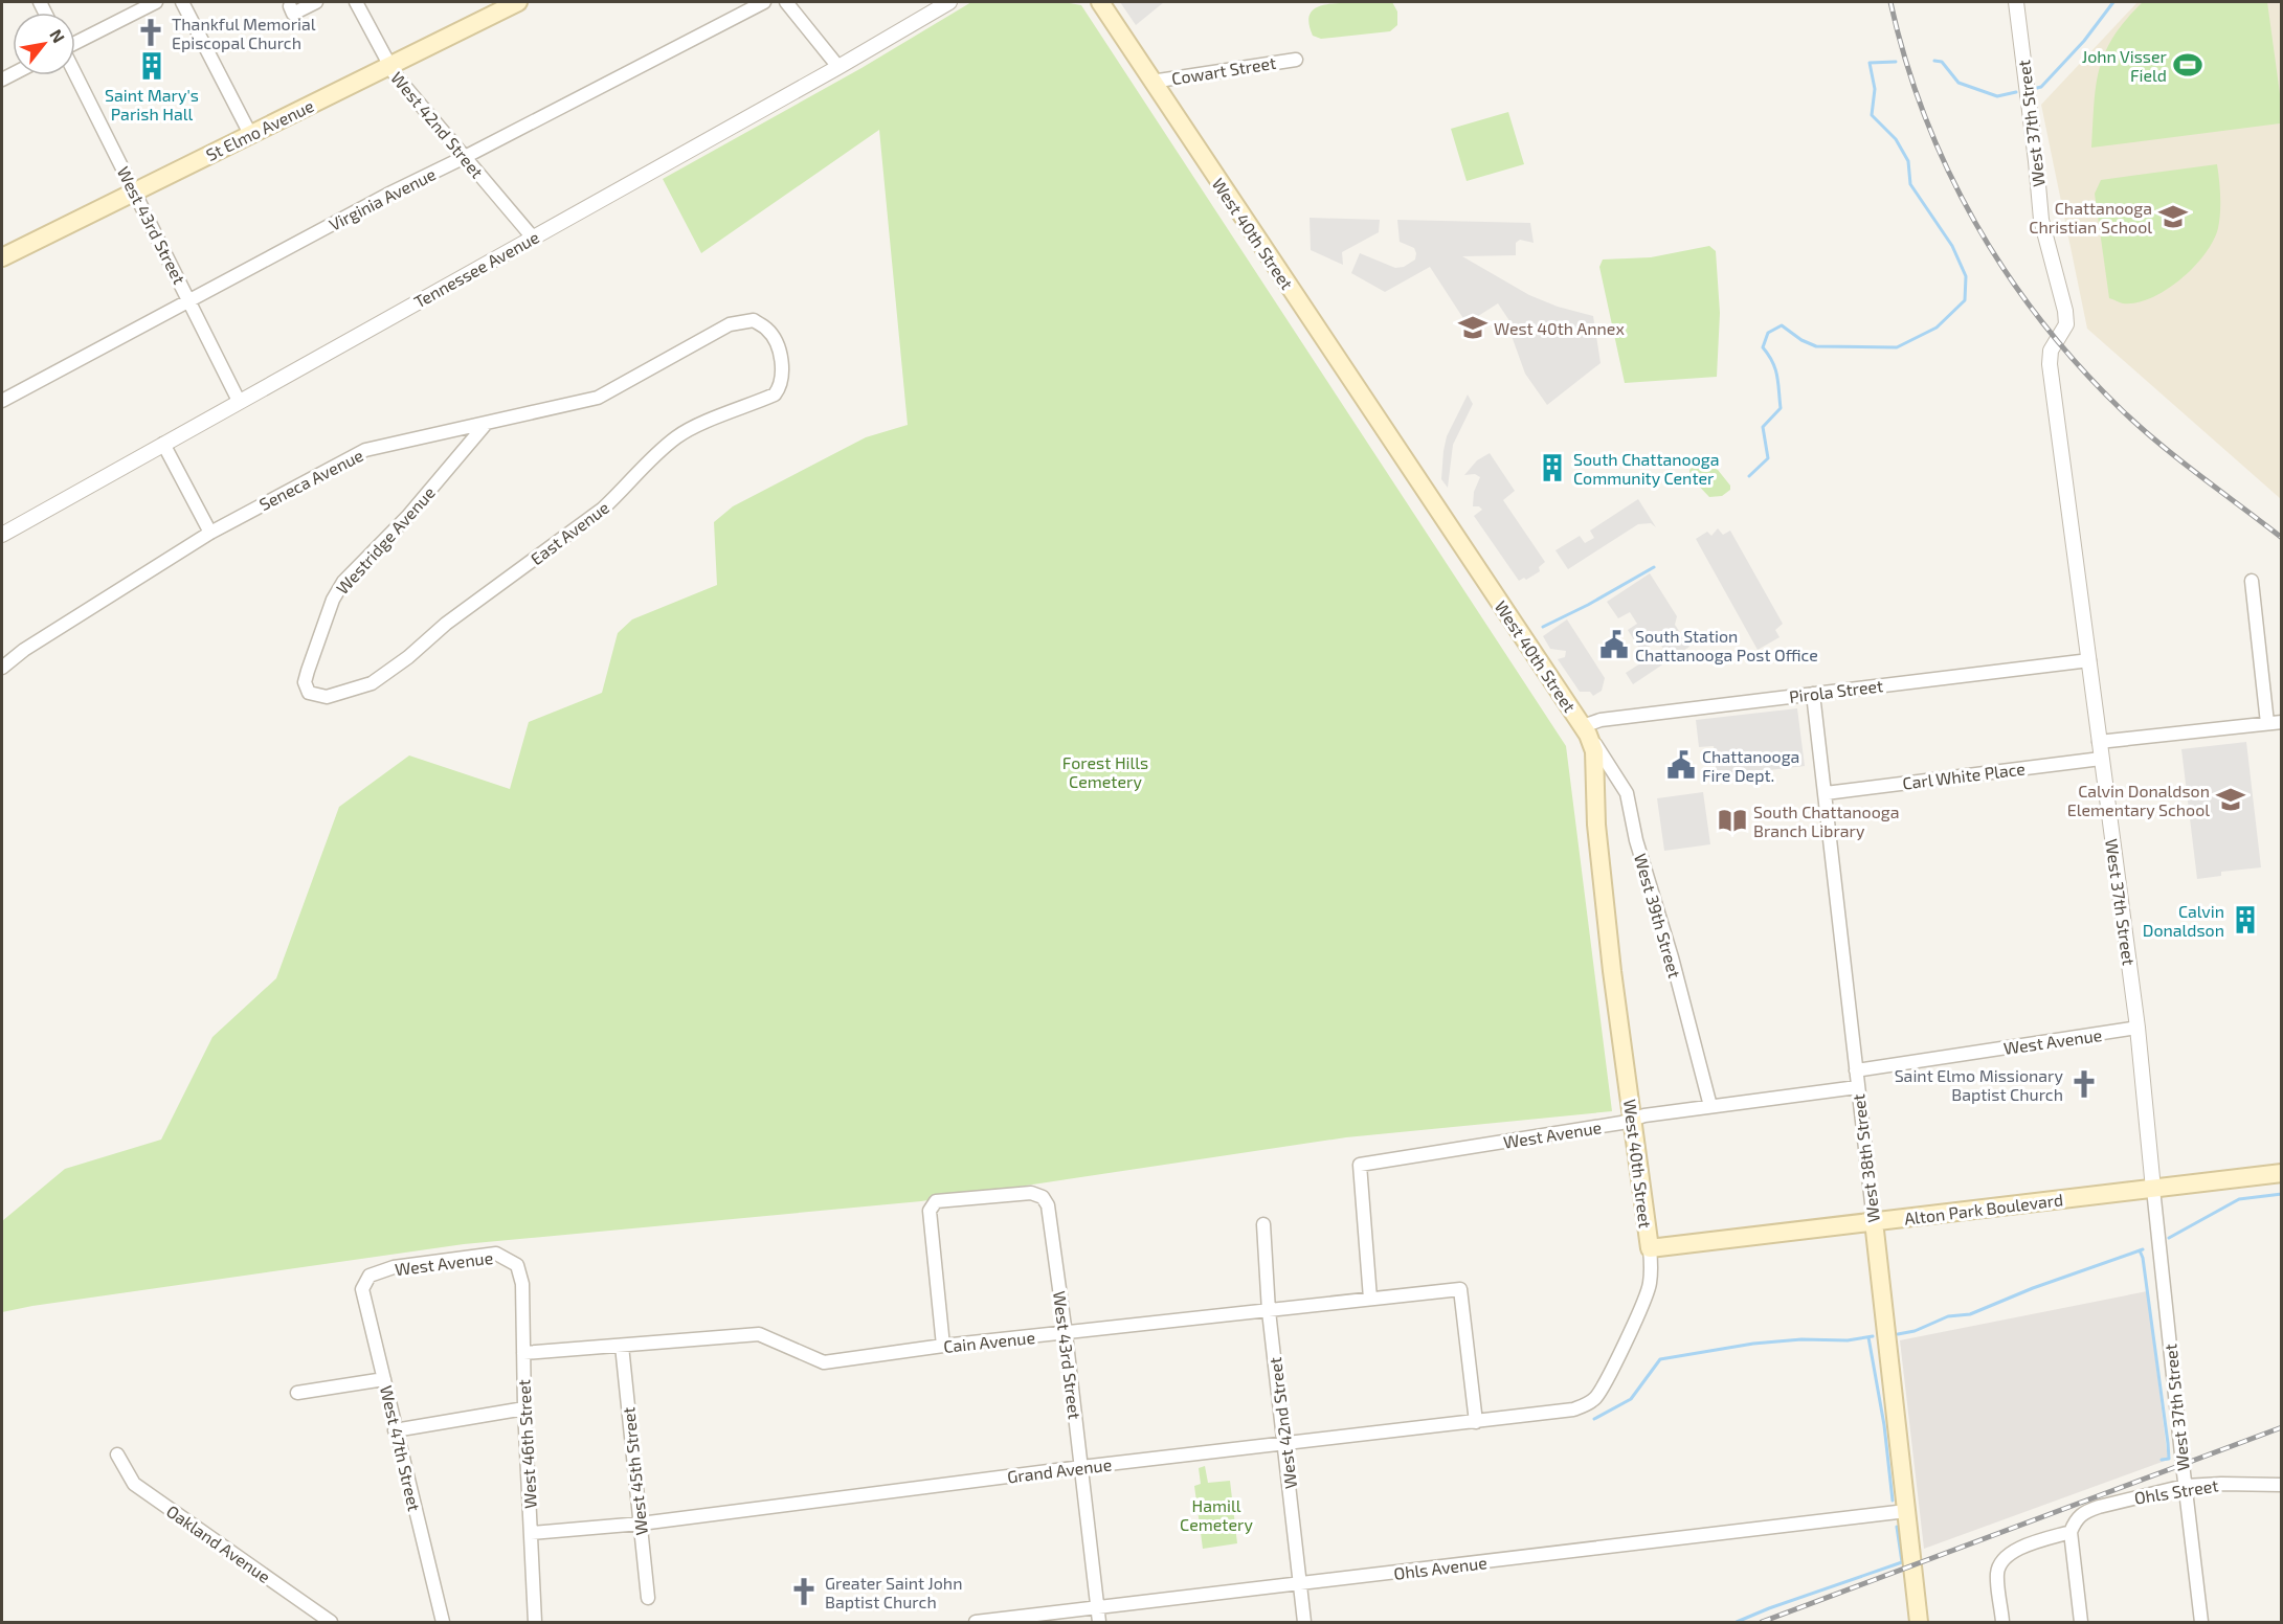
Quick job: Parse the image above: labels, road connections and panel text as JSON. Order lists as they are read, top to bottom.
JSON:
{
  "streets": {
    "main road": [
      "St Elmo Avenue",
      "West 40th Street",
      "West 38th Street",
      "Alton Park Boulevard"
    ],
    "street": [
      "Cowart Street",
      "West 37th Street",
      "West 42nd Street",
      "Virginia Avenue",
      "West 43rd Street",
      "Tennessee Avenue",
      "Seneca Avenue",
      "East Avenue",
      "Westridge Avenue",
      "Pirola Street",
      "Carl White Place",
      "West 39th Street",
      "West Avenue",
      "Cain Avenue",
      "West 46th Street",
      "West 47th Street",
      "Grand Avenue",
      "West 45th Street",
      "Ohls Street",
      "Oakland Avenue",
      "Ohls Avenue"
    ]
  },
  "crossings": [
    ["Cowart Street", "West 40th Street"],
    ["West 37th Street", "Pirola Street"],
    ["West 37th Street", "Carl White Place"],
    ["West 37th Street", "West Avenue"],
    ["West 37th Street", "Alton Park Boulevard"],
    ["West 37th Street", "Ohls Street"],
    ["West 42nd Street", "St Elmo Avenue"],
    ["West 42nd Street", "Virginia Avenue"],
    ["West 42nd Street", "Tennessee Avenue"],
    ["West 42nd Street", "Cain Avenue"],
    ["West 42nd Street", "Grand Avenue"],
    ["West 42nd Street", "Ohls Avenue"],
    ["St Elmo Avenue", "West 43rd Street"],
    ["Virginia Avenue", "West 43rd Street"],
    ["West 43rd Street", "Tennessee Avenue"],
    ["West 43rd Street", "Cain Avenue"],
    ["West 43rd Street", "Grand Avenue"],
    ["West 43rd Street", "Ohls Avenue"],
    ["West 40th Street", "Pirola Street"],
    ["West 40th Street", "West 39th Street"],
    ["West 40th Street", "West Avenue"],
    ["West 40th Street", "Alton Park Boulevard"],
    ["West 40th Street", "Grand Avenue"],
    ["Seneca Avenue", "East Avenue"],
    ["Seneca Avenue", "Westridge Avenue"],
    ["East Avenue", "Westridge Avenue"],
    ["Pirola Street", "West 39th Street"],
    ["Pirola Street", "West 38th Street"],
    ["Carl White Place", "West 38th Street"],
    ["West 39th Street", "West Avenue"],
    ["West Avenue", "West 38th Street"],
    ["West Avenue", "Cain Avenue"],
    ["West Avenue", "West 46th Street"],
    ["West Avenue", "West 47th Street"],
    ["West 38th Street", "Alton Park Boulevard"],
    ["West 38th Street", "Ohls Avenue"],
    ["Cain Avenue", "West 46th Street"],
    ["Cain Avenue", "Grand Avenue"],
    ["Cain Avenue", "West 45th Street"],
    ["West 46th Street", "Grand Avenue"],
    ["Grand Avenue", "West 45th Street"]
  ],
  "parks": ["Forest Hills Cemetery", "Hamill Cemetery"],
  "places": {
    "church": ["Thankful Memorial Episcopal Church", "Saint Elmo Missionary Baptist Church", "Greater Saint John Baptist Church"],
    "sports": ["John Visser Field"],
    "building": ["Saint Mary's Parish Hall", "South Chattanooga Community Center", "Calvin Donaldson"],
    "school or university": ["Chattanooga Christian School", "West 40th Annex", "Calvin Donaldson Elementary School"],
    "public building": ["South Station Chattanooga Post Office", "Chattanooga Fire Dept."],
    "library": ["South Chattanooga Branch Library"]
  },
  "north": "top right"
}
